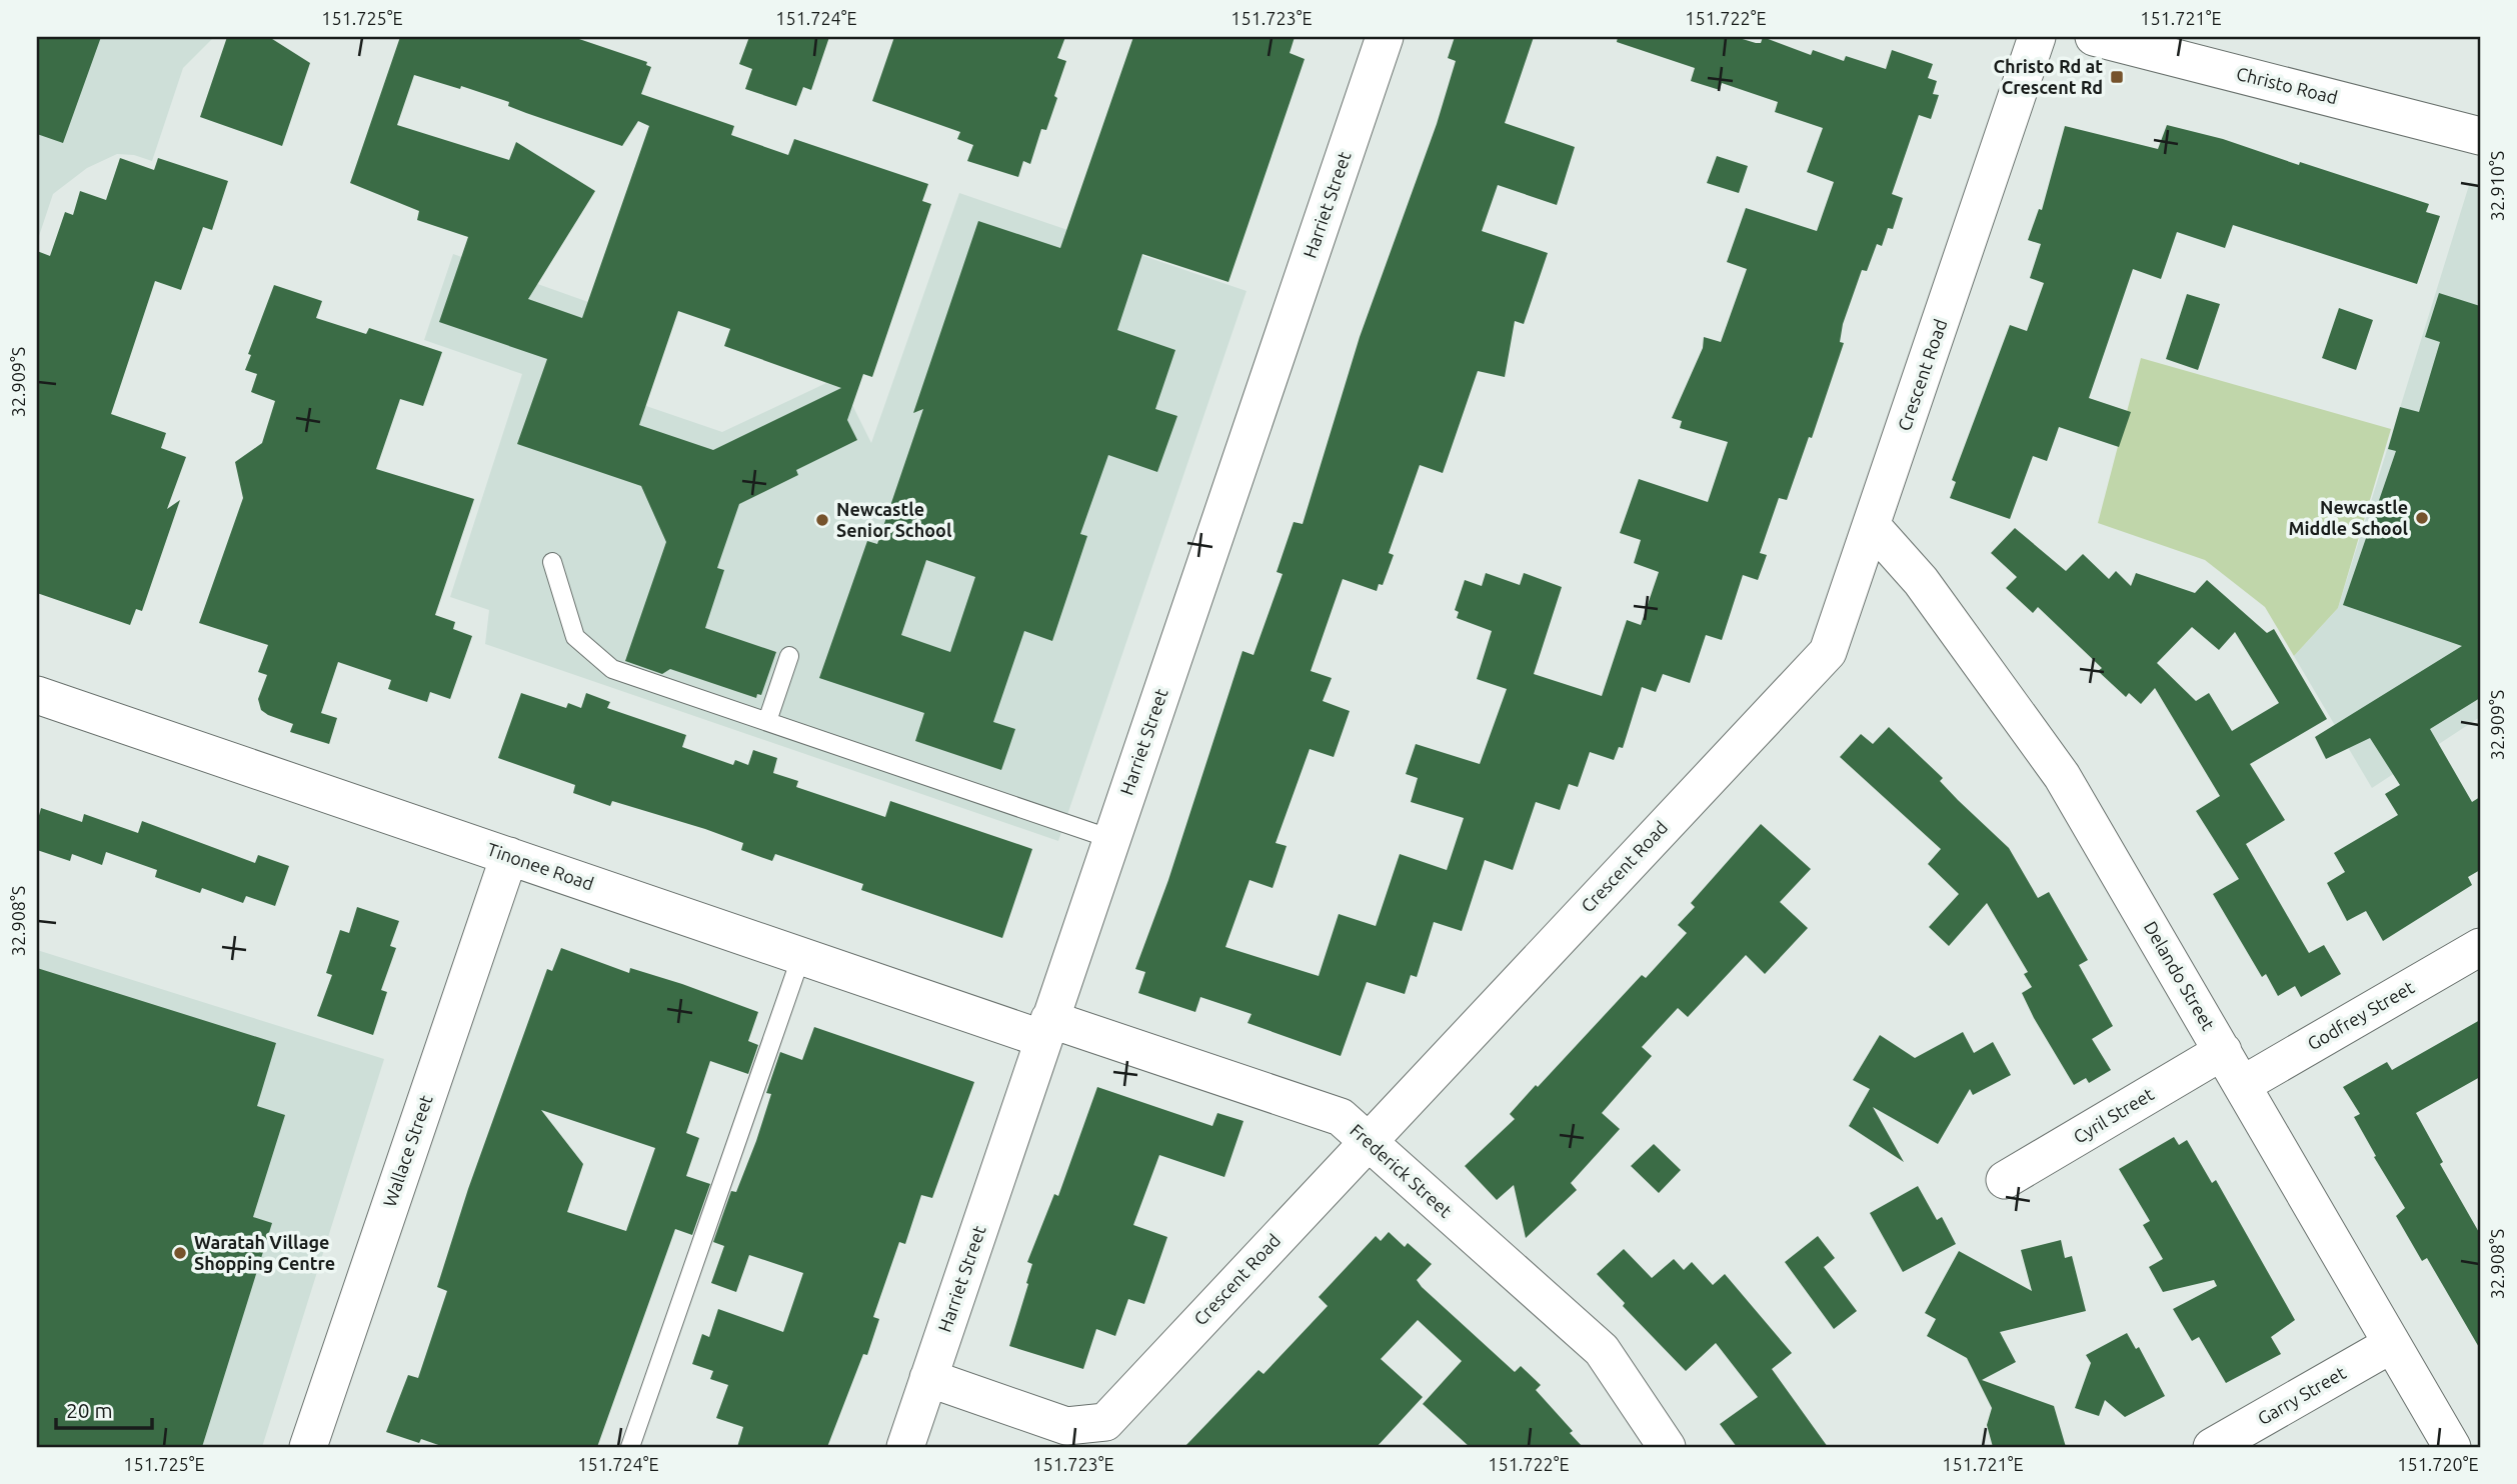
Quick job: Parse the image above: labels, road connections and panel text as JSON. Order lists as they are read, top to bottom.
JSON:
{
  "streets": {
    "street": [
      "Christo Road",
      "Harriet Street",
      "Crescent Road",
      "Tinonee Road",
      "Delando Street",
      "Godfrey Street",
      "Cyril Street",
      "Wallace Street",
      "Frederick Street",
      "Garry Street"
    ]
  },
  "crossings": [
    ["Harriet Street", "Crescent Road"],
    ["Harriet Street", "Tinonee Road"],
    ["Harriet Street", "Frederick Street"],
    ["Crescent Road", "Delando Street"],
    ["Crescent Road", "Frederick Street"],
    ["Tinonee Road", "Wallace Street"],
    ["Tinonee Road", "Frederick Street"],
    ["Delando Street", "Godfrey Street"],
    ["Delando Street", "Cyril Street"],
    ["Delando Street", "Garry Street"]
  ],
  "places": {
    "transit": ["Christo Rd at Crescent Rd"],
    "other": ["Newcastle Middle School", "Newcastle Senior School", "Waratah Village Shopping Centre"]
  },
  "scale_bar": "20 m",
  "coordinates": [
    "151.725°E",
    "151.724°E",
    "151.723°E",
    "151.722°E",
    "151.721°E",
    "32.910°S",
    "32.909°S",
    "32.908°S",
    "151.720°E"
  ]
}
